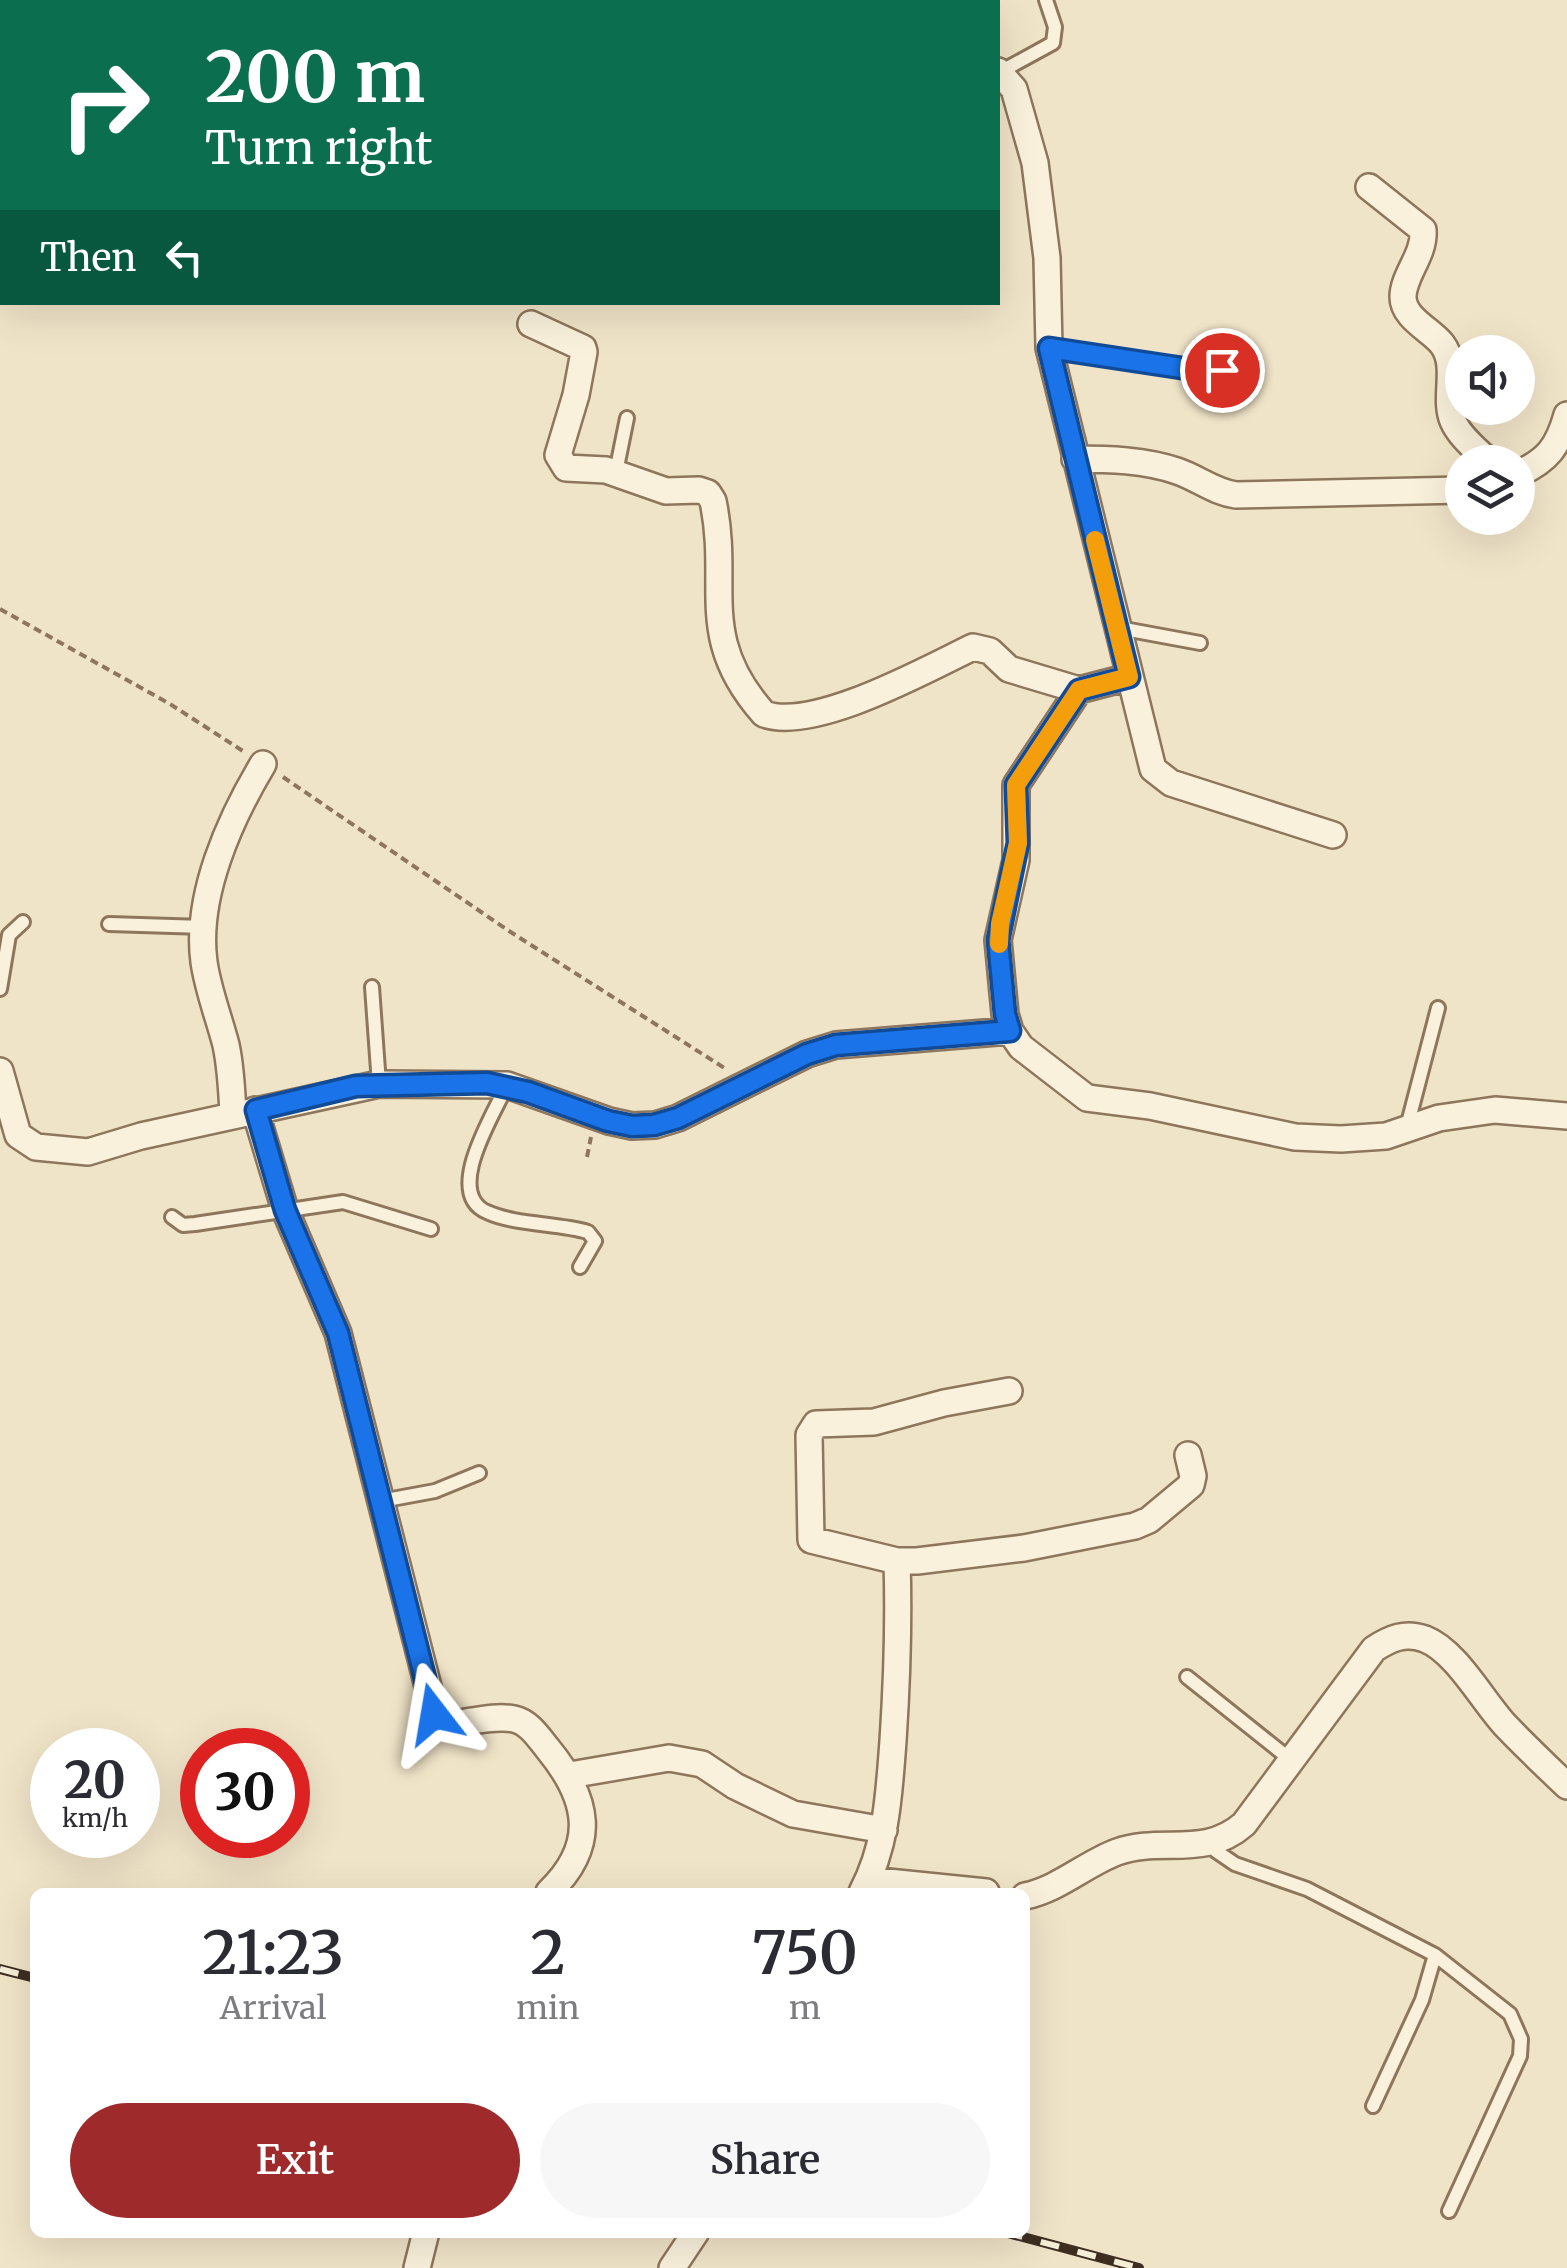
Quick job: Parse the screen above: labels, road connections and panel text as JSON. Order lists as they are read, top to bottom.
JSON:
{
  "page": {
    "turn": ["200 m", "Turn right"],
    "then": "Then",
    "speed": "20 km/h",
    "limit": "30",
    "eta": [
      "21:23",
      "Arrival",
      "2",
      "min",
      "750",
      "m"
    ],
    "buttons": ["Exit", "Share"]
  }
}
